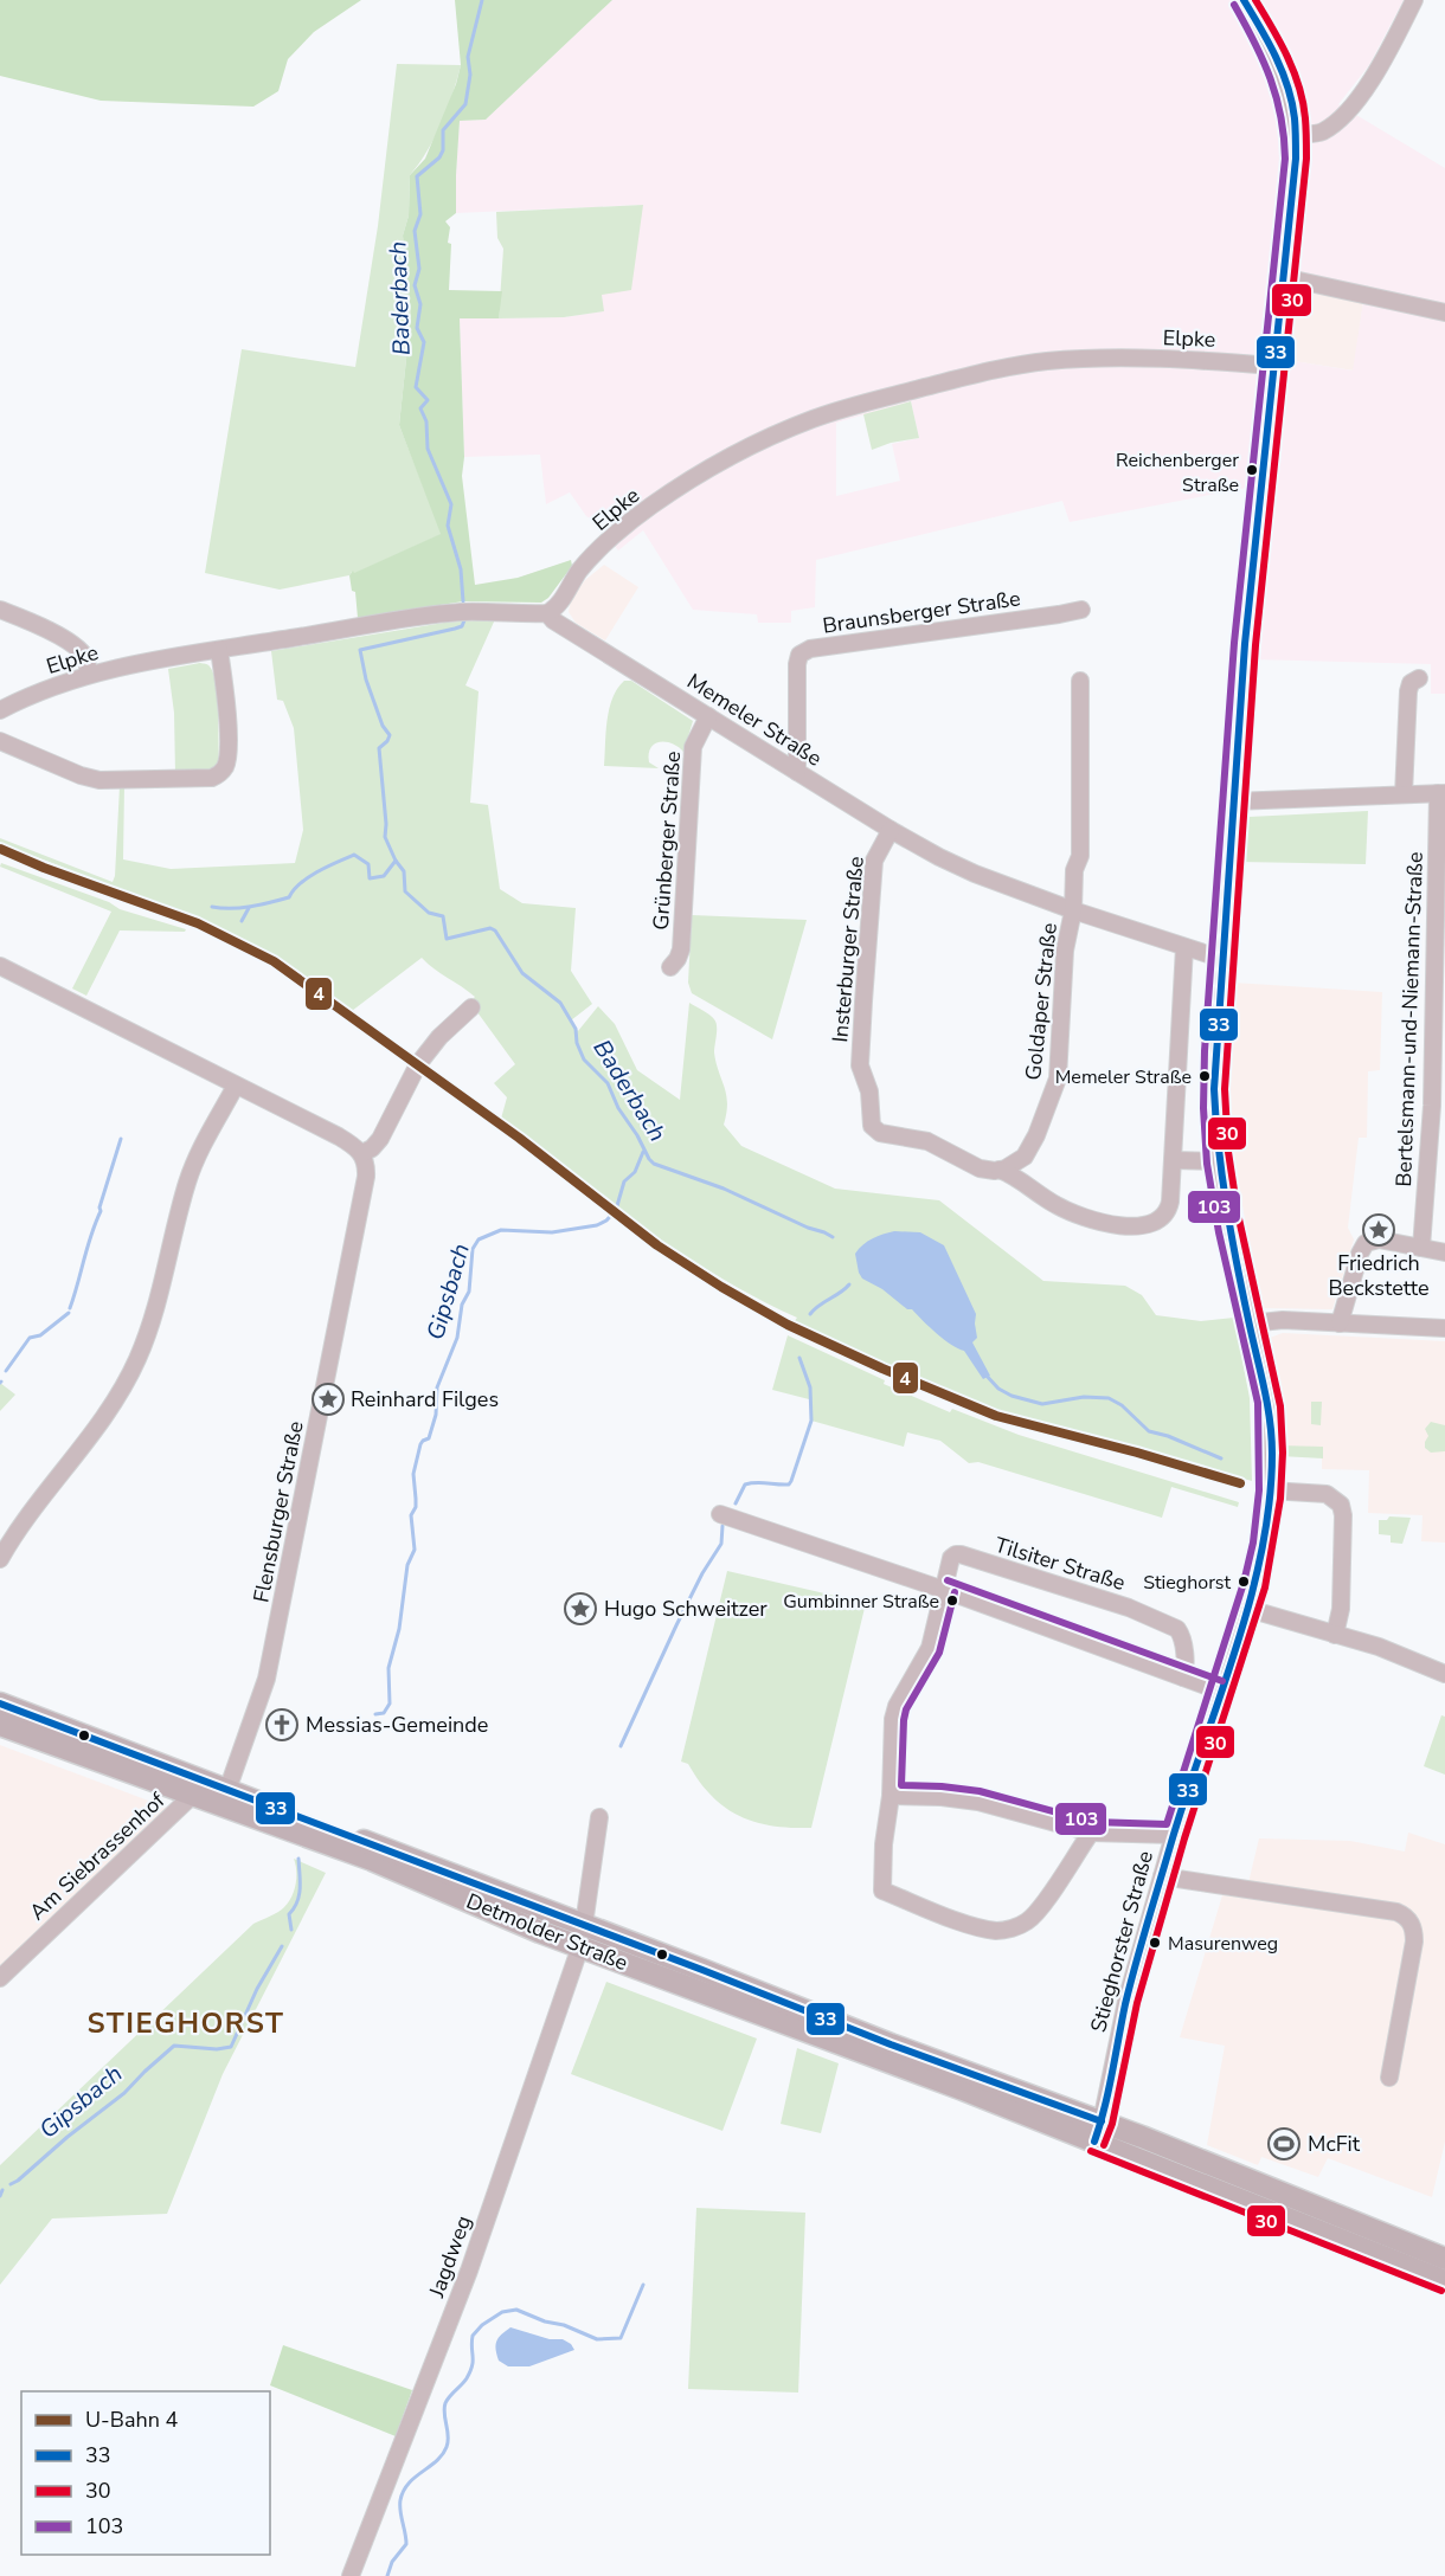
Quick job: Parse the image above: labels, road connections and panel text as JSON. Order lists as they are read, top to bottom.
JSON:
{
  "streets": {
    "main road": ["Detmolder Straße"],
    "street": [
      "Elpke",
      "Braunsberger Straße",
      "Memeler Straße",
      "Grünberger Straße",
      "Insterburger Straße",
      "Goldaper Straße",
      "Bertelsmann-und-Niemann-Straße",
      "Flensburger Straße",
      "Tilsiter Straße",
      "Am Siebrassenhof",
      "Stieghorster Straße",
      "Jagdweg"
    ]
  },
  "crossings": [
    ["Elpke", "Memeler Straße"],
    ["Elpke", "Stieghorster Straße"],
    ["Braunsberger Straße", "Memeler Straße"],
    ["Memeler Straße", "Grünberger Straße"],
    ["Memeler Straße", "Insterburger Straße"],
    ["Memeler Straße", "Goldaper Straße"],
    ["Memeler Straße", "Stieghorster Straße"],
    ["Flensburger Straße", "Detmolder Straße"],
    ["Am Siebrassenhof", "Detmolder Straße"],
    ["Detmolder Straße", "Stieghorster Straße"],
    ["Detmolder Straße", "Jagdweg"]
  ],
  "districts": ["STIEGHORST"],
  "water": ["Baderbach", "Gipsbach"],
  "places": {
    "other": [
      "Reichenberger Straße",
      "Memeler Straße",
      "Stieghorst",
      "Gumbinner Straße",
      "Masurenweg"
    ],
    "place": ["Friedrich Beckstette", "Reinhard Filges", "Hugo Schweitzer"],
    "church": ["Messias-Gemeinde"],
    "sports": ["McFit"]
  },
  "lines": [
    "transit line 33",
    "transit line 30",
    "transit line 103",
    "metro line 4"
  ],
  "legend": [
    "U-Bahn 4",
    "33",
    "30",
    "103"
  ]
}
